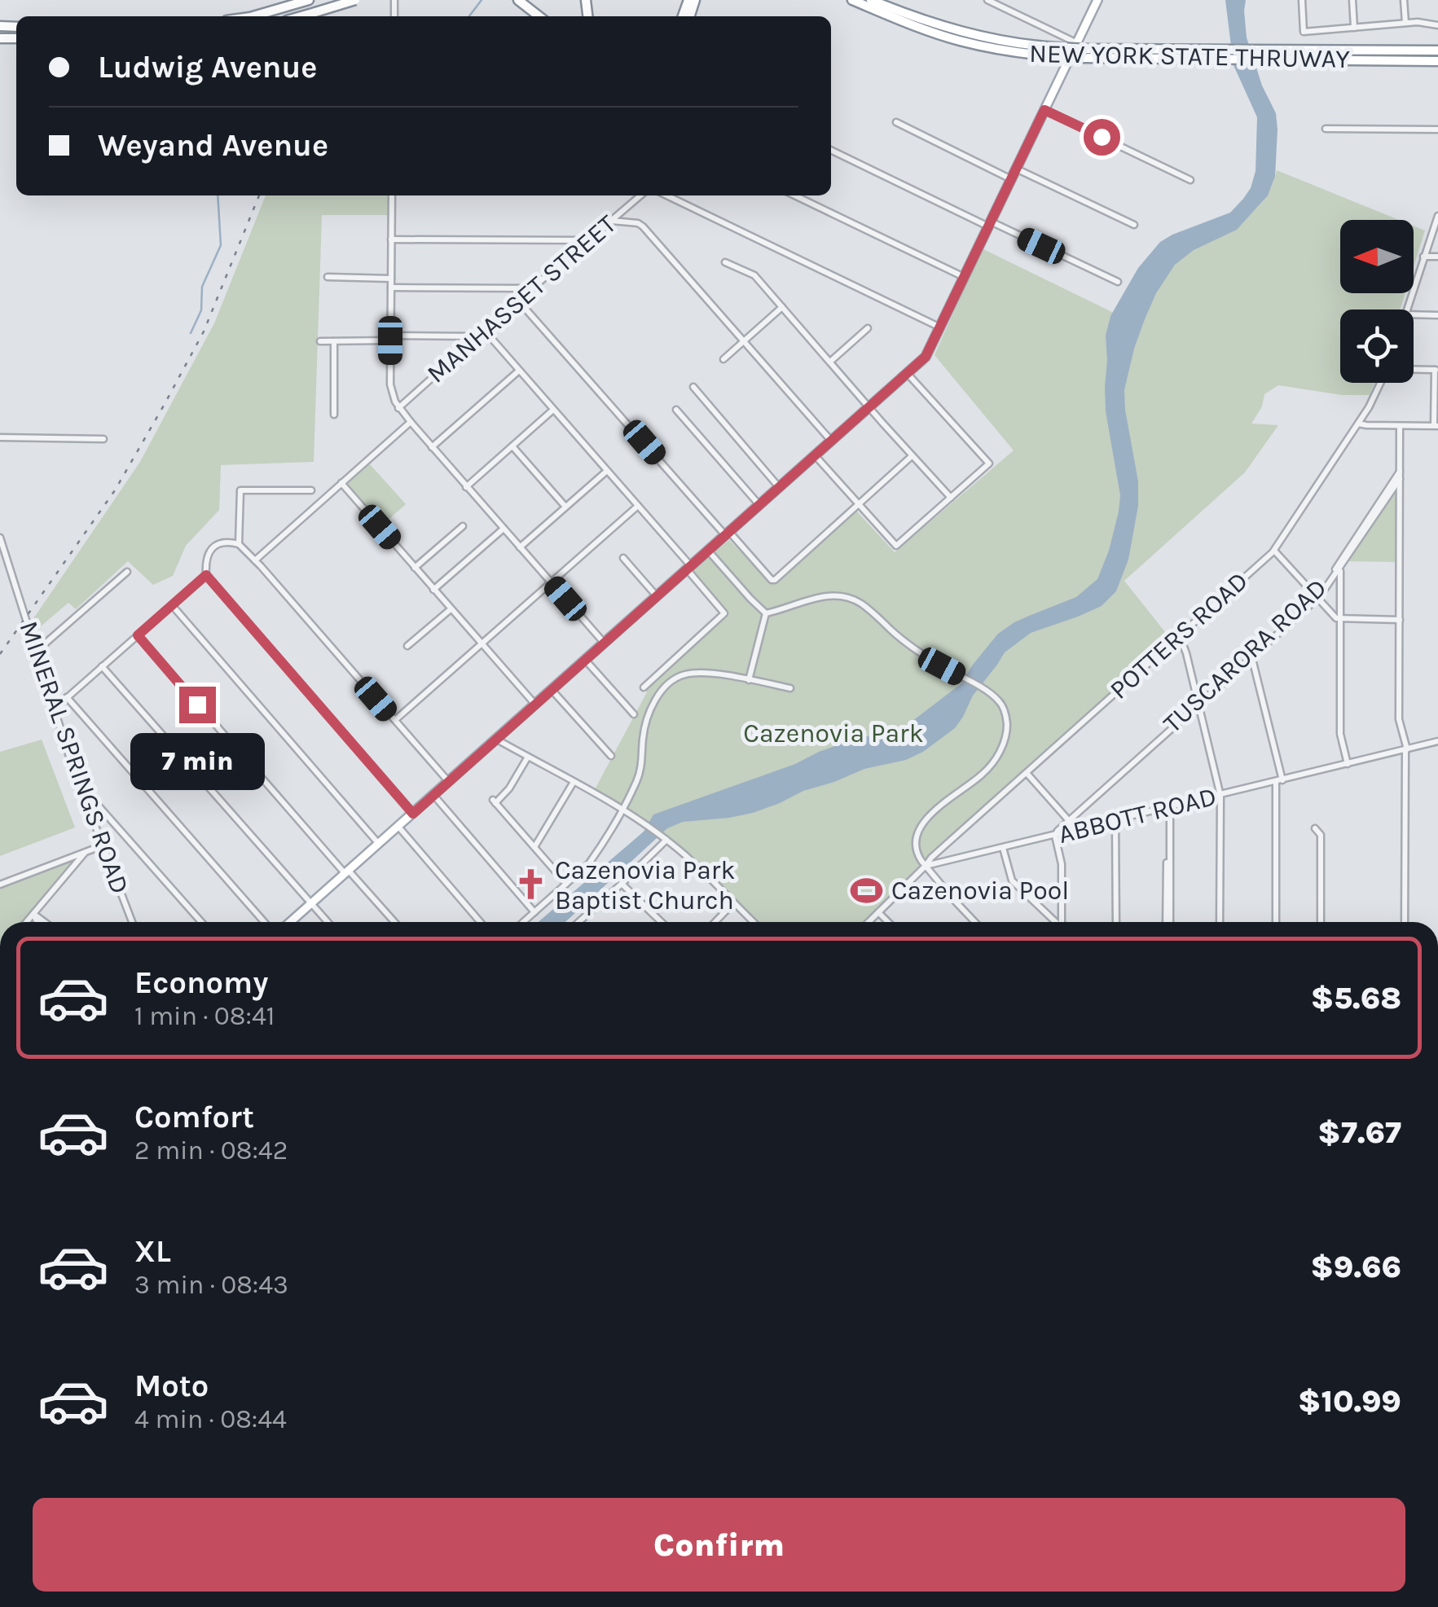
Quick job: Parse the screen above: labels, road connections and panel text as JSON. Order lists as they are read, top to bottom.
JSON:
{
  "streets": {
    "highway": ["NEW YORK STATE THRUWAY"],
    "street": [
      "MANHASSET STREET",
      "POTTERS ROAD",
      "TUSCARORA ROAD",
      "MINERAL SPRINGS ROAD",
      "ABBOTT ROAD"
    ]
  },
  "crossings": [
    ["POTTERS ROAD", "ABBOTT ROAD"],
    ["TUSCARORA ROAD", "ABBOTT ROAD"]
  ],
  "parks": ["Cazenovia Park"],
  "places": {
    "church": ["Cazenovia Park Baptist Church"],
    "sports": ["Cazenovia Pool"]
  },
  "north": "left",
  "page": {
    "banner": ["Ludwig Avenue", "Weyand Avenue"],
    "bubble": "7 min",
    "list": [
      {
        "name": "Economy",
        "note": "1 min · 08:41",
        "value": "$5.68"
      },
      {
        "name": "Comfort",
        "note": "2 min · 08:42",
        "value": "$7.67"
      },
      {
        "name": "XL",
        "note": "3 min · 08:43",
        "value": "$9.66"
      },
      {
        "name": "Moto",
        "note": "4 min · 08:44",
        "value": "$10.99"
      }
    ],
    "buttons": "Confirm"
  }
}
